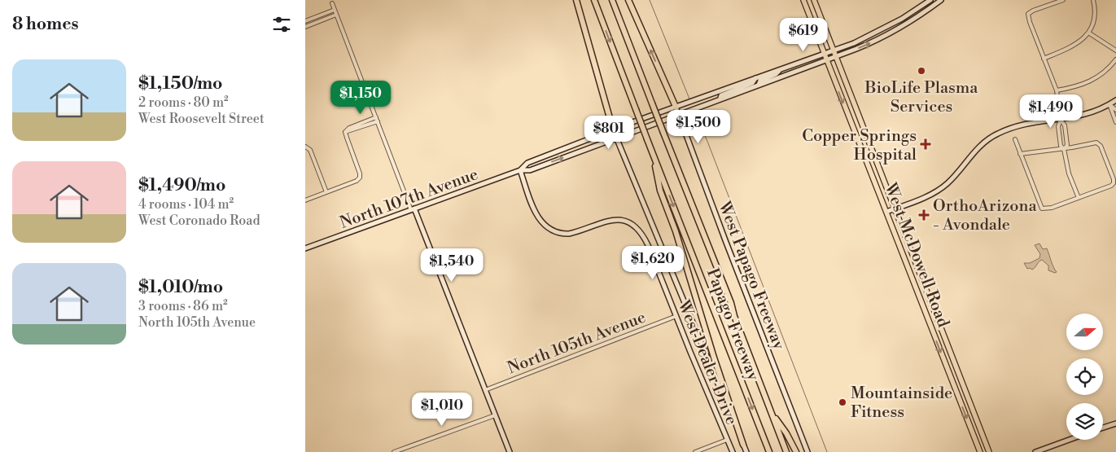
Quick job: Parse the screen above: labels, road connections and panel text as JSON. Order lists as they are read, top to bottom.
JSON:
{
  "streets": {
    "highway": ["Papago Freeway"],
    "main road": [
      "North 107th Avenue",
      "West McDowell Road",
      "West Papago Freeway",
      "West Dealer Drive"
    ],
    "street": ["North 105th Avenue"]
  },
  "crossings": [
    ["North 107th Avenue", "West McDowell Road"],
    ["North 107th Avenue", "West Papago Freeway"],
    ["North 107th Avenue", "West Dealer Drive"],
    ["North 105th Avenue", "West Dealer Drive"]
  ],
  "places": {
    "other": ["BioLife Plasma Services", "Mountainside Fitness"],
    "health": ["Copper Springs Hospital", "OrthoArizona - Avondale"]
  },
  "north": "right",
  "page": {
    "heading": "8 homes",
    "price": [
      "$619",
      "$1,150",
      "$1,490",
      "$1,500",
      "$801",
      "$1,620",
      "$1,540",
      "$1,010"
    ],
    "list": [
      {
        "name": "$1,150/mo",
        "note": "2 rooms · 80 m² · West Roosevelt Street"
      },
      {
        "name": "$1,490/mo",
        "note": "4 rooms · 104 m² · West Coronado Road"
      },
      {
        "name": "$1,010/mo",
        "note": "3 rooms · 86 m² · North 105th Avenue"
      }
    ]
  }
}
